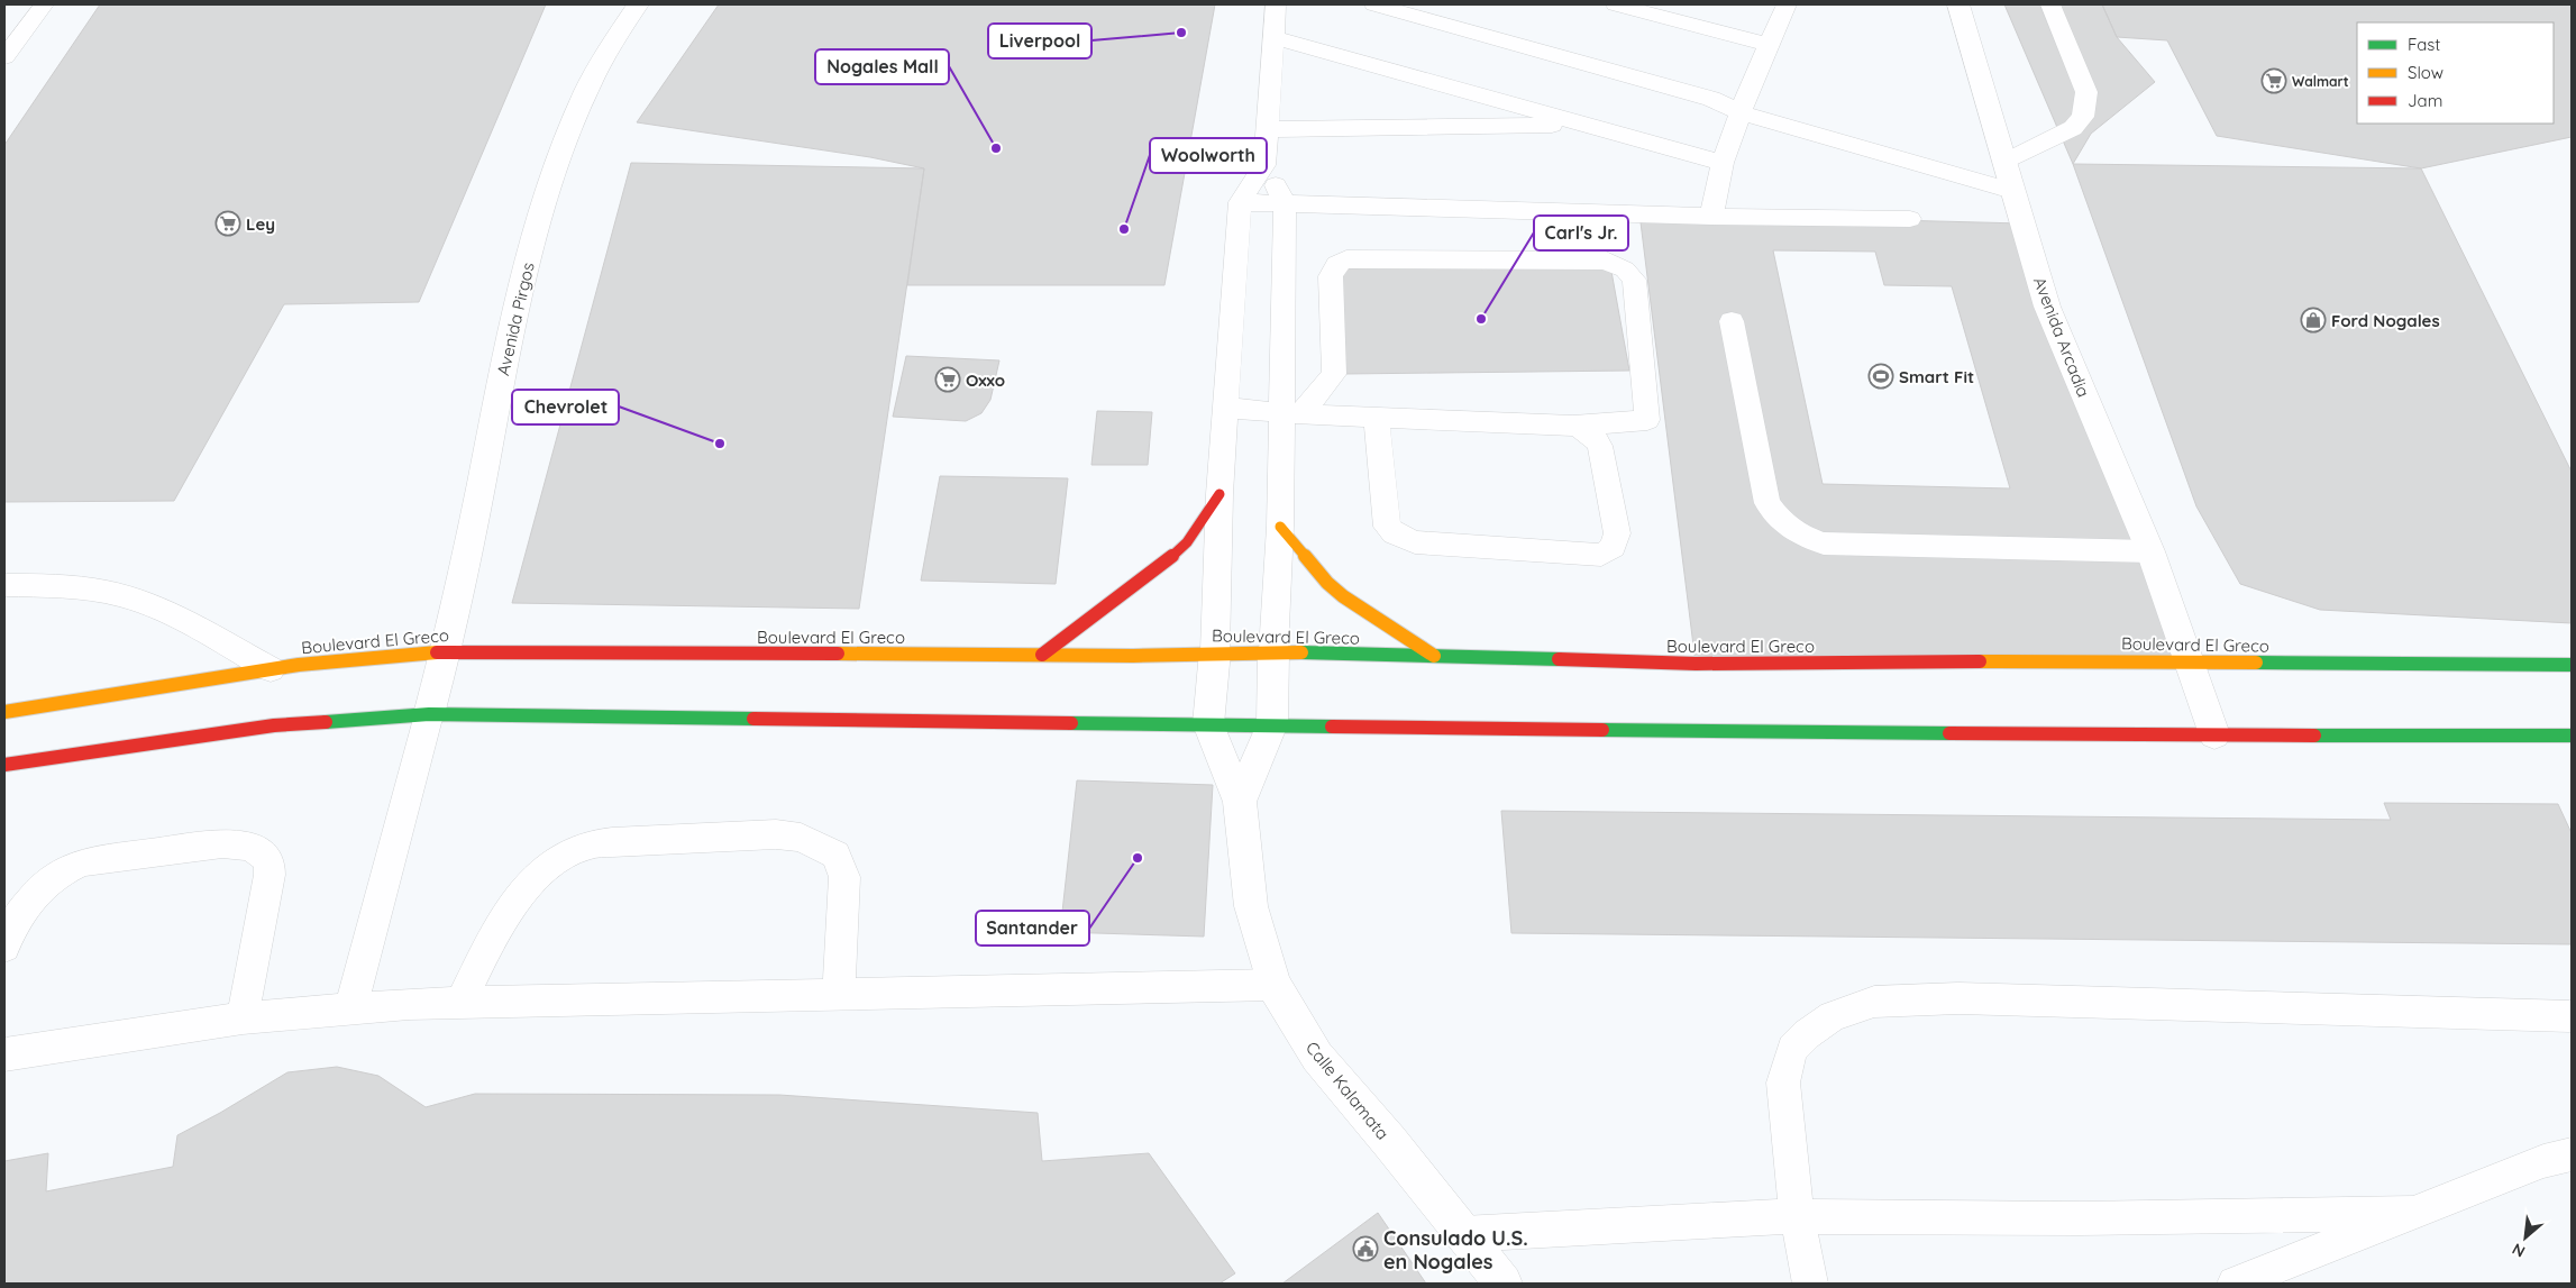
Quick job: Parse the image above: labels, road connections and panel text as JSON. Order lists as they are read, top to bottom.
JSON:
{
  "streets": {
    "main road": ["Boulevard El Greco"],
    "street": ["Avenida Pirgos", "Avenida Arcadia", "Calle Kalamata"]
  },
  "crossings": [
    ["Avenida Pirgos", "Boulevard El Greco"],
    ["Avenida Arcadia", "Boulevard El Greco"],
    ["Boulevard El Greco", "Calle Kalamata"]
  ],
  "places": {
    "other": [
      "Liverpool",
      "Nogales Mall",
      "Woolworth",
      "Carl's Jr.",
      "Chevrolet",
      "Santander"
    ],
    "supermarket": ["Walmart", "Ley", "Oxxo"],
    "shop": ["Ford Nogales"],
    "sports": ["Smart Fit"],
    "public building": ["Consulado U.S. en Nogales"]
  },
  "legend": ["Fast", "Slow", "Jam"],
  "north": "bottom left"
}
